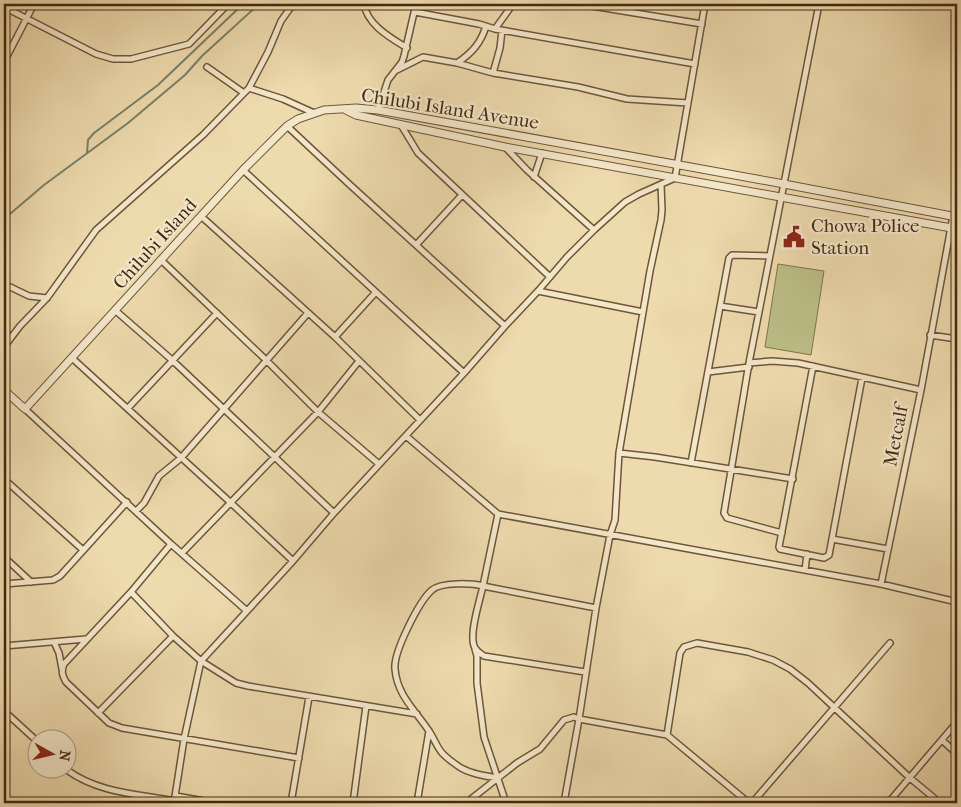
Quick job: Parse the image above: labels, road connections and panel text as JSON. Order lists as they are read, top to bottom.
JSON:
{
  "streets": {
    "street": ["Chilubi Island Avenue", "Chilubi Island", "Metcalf"]
  },
  "crossings": [
    ["Chilubi Island Avenue", "Chilubi Island"],
    ["Chilubi Island Avenue", "Metcalf"]
  ],
  "places": {
    "public building": ["Chowa Police Station"]
  },
  "north": "right"
}
